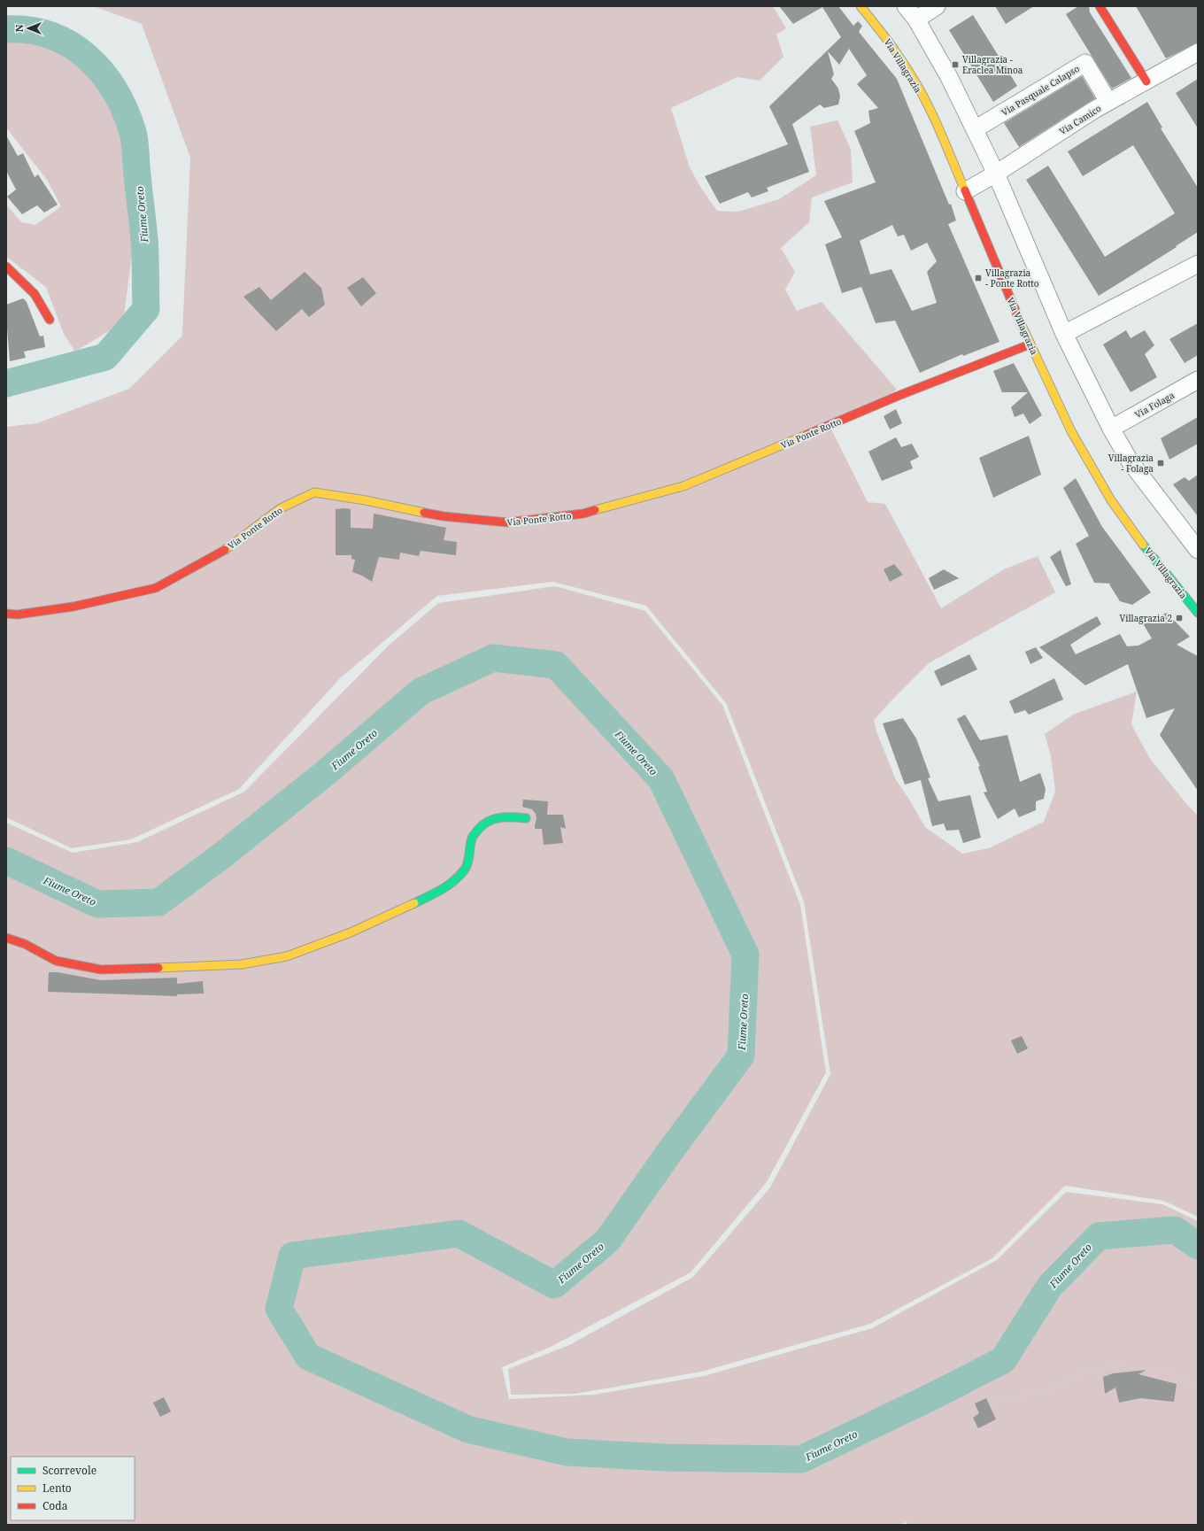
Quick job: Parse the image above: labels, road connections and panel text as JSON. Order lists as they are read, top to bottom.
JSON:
{
  "streets": {
    "street": [
      "Via Villagrazia",
      "Via Pasquale Calapso",
      "Via Camico",
      "Via Folaga",
      "Via Ponte Rotto"
    ]
  },
  "crossings": [
    ["Via Villagrazia", "Via Camico"],
    ["Via Villagrazia", "Via Ponte Rotto"],
    ["Via Pasquale Calapso", "Via Camico"]
  ],
  "water": ["Fiume Oreto"],
  "places": {
    "transit": [
      "Villagrazia - Eraclea Minoa",
      "Villagrazia - Ponte Rotto",
      "Villagrazia - Folaga",
      "Villagrazia 2"
    ]
  },
  "legend": ["Scorrevole", "Lento", "Coda"],
  "north": "left"
}
